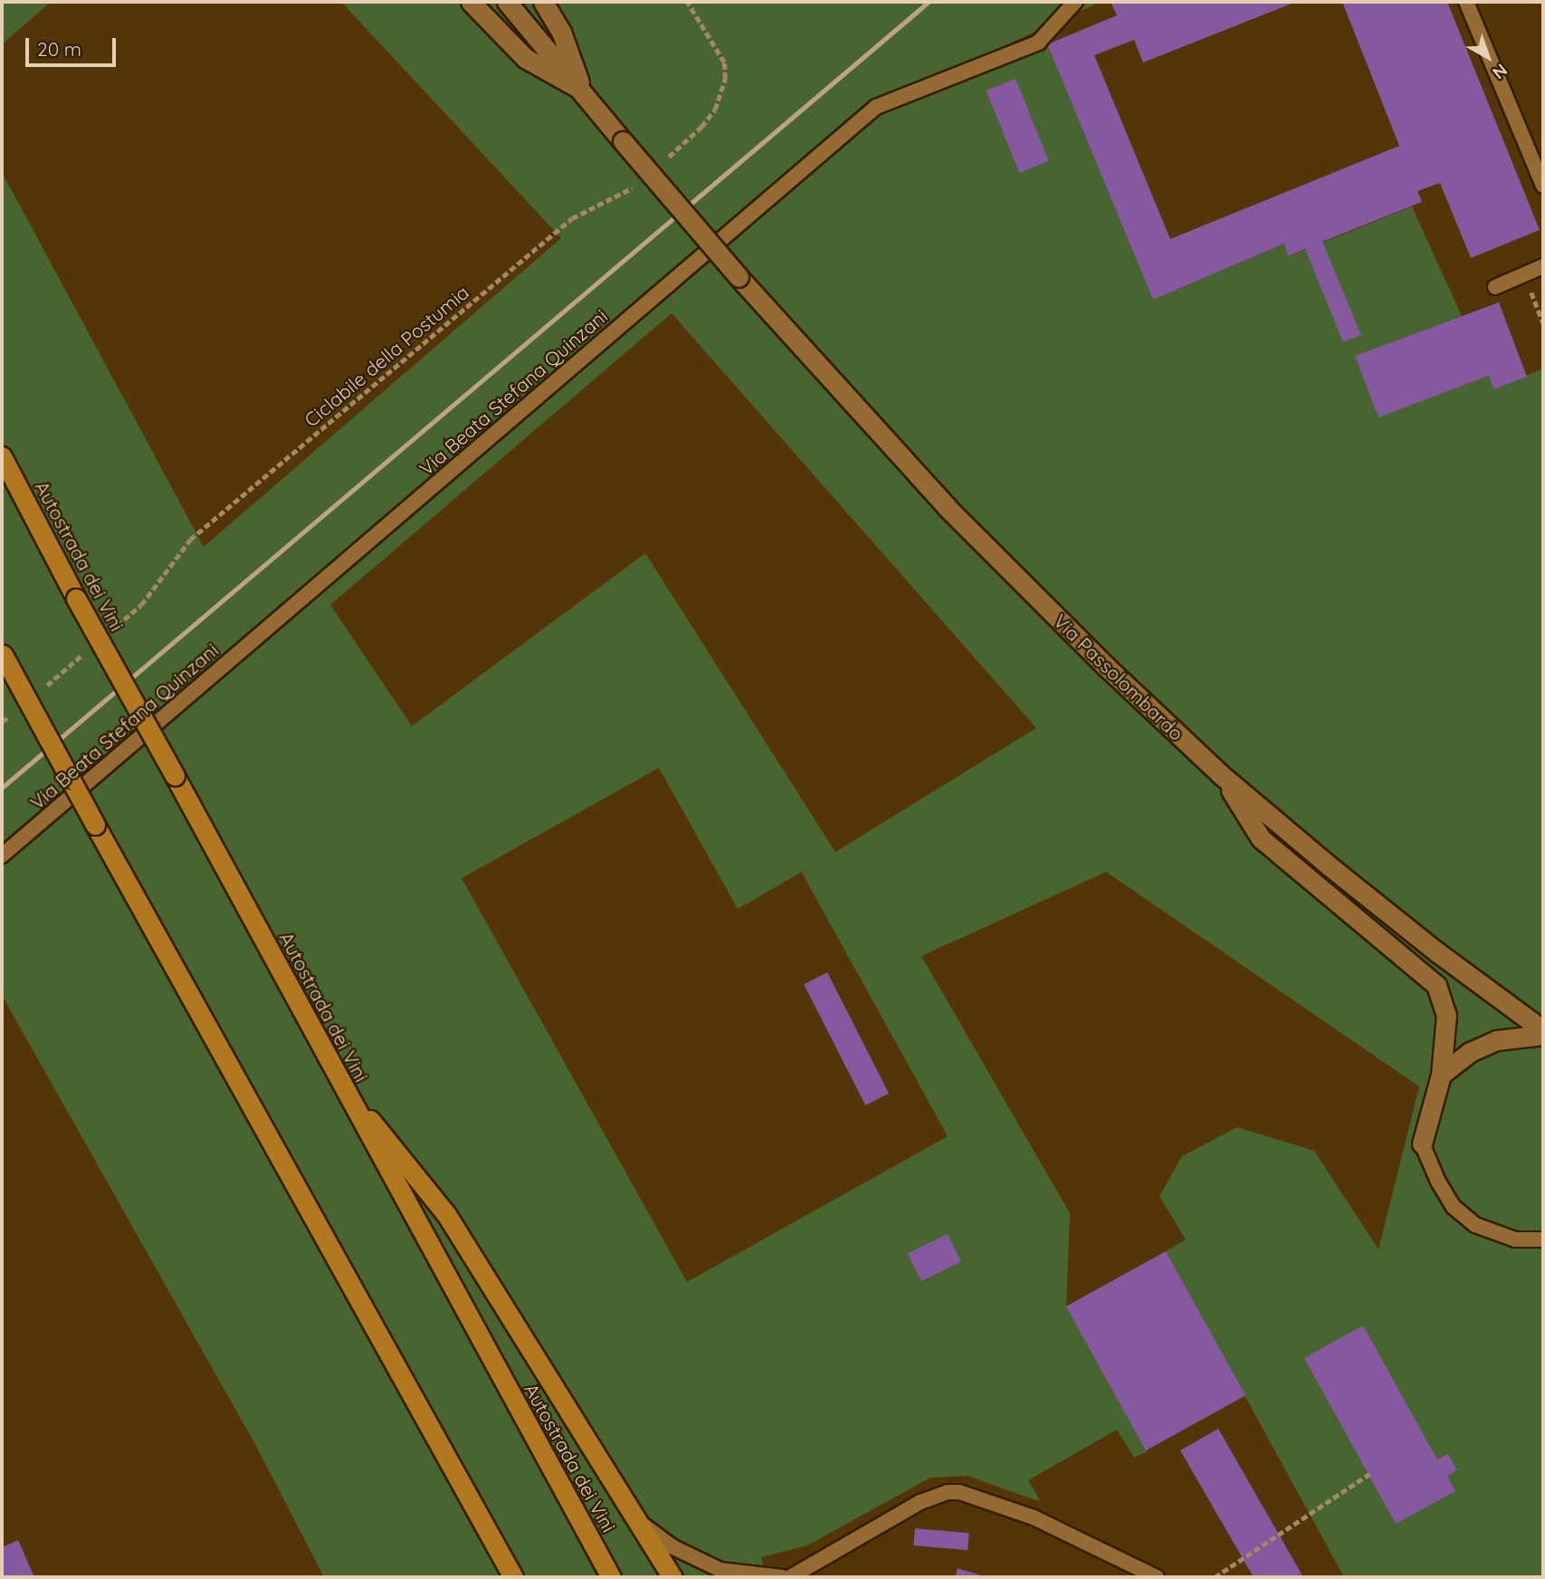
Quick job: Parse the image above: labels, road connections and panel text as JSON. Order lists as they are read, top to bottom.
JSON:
{
  "streets": {
    "highway": ["Autostrada dei Vini"],
    "main road": ["Via Passolombardo"],
    "lane": ["Via Beata Stefana Quinzani"],
    "path": ["Ciclabile della Postumia"]
  },
  "scale_bar": "20 m",
  "north": "bottom right"
}
